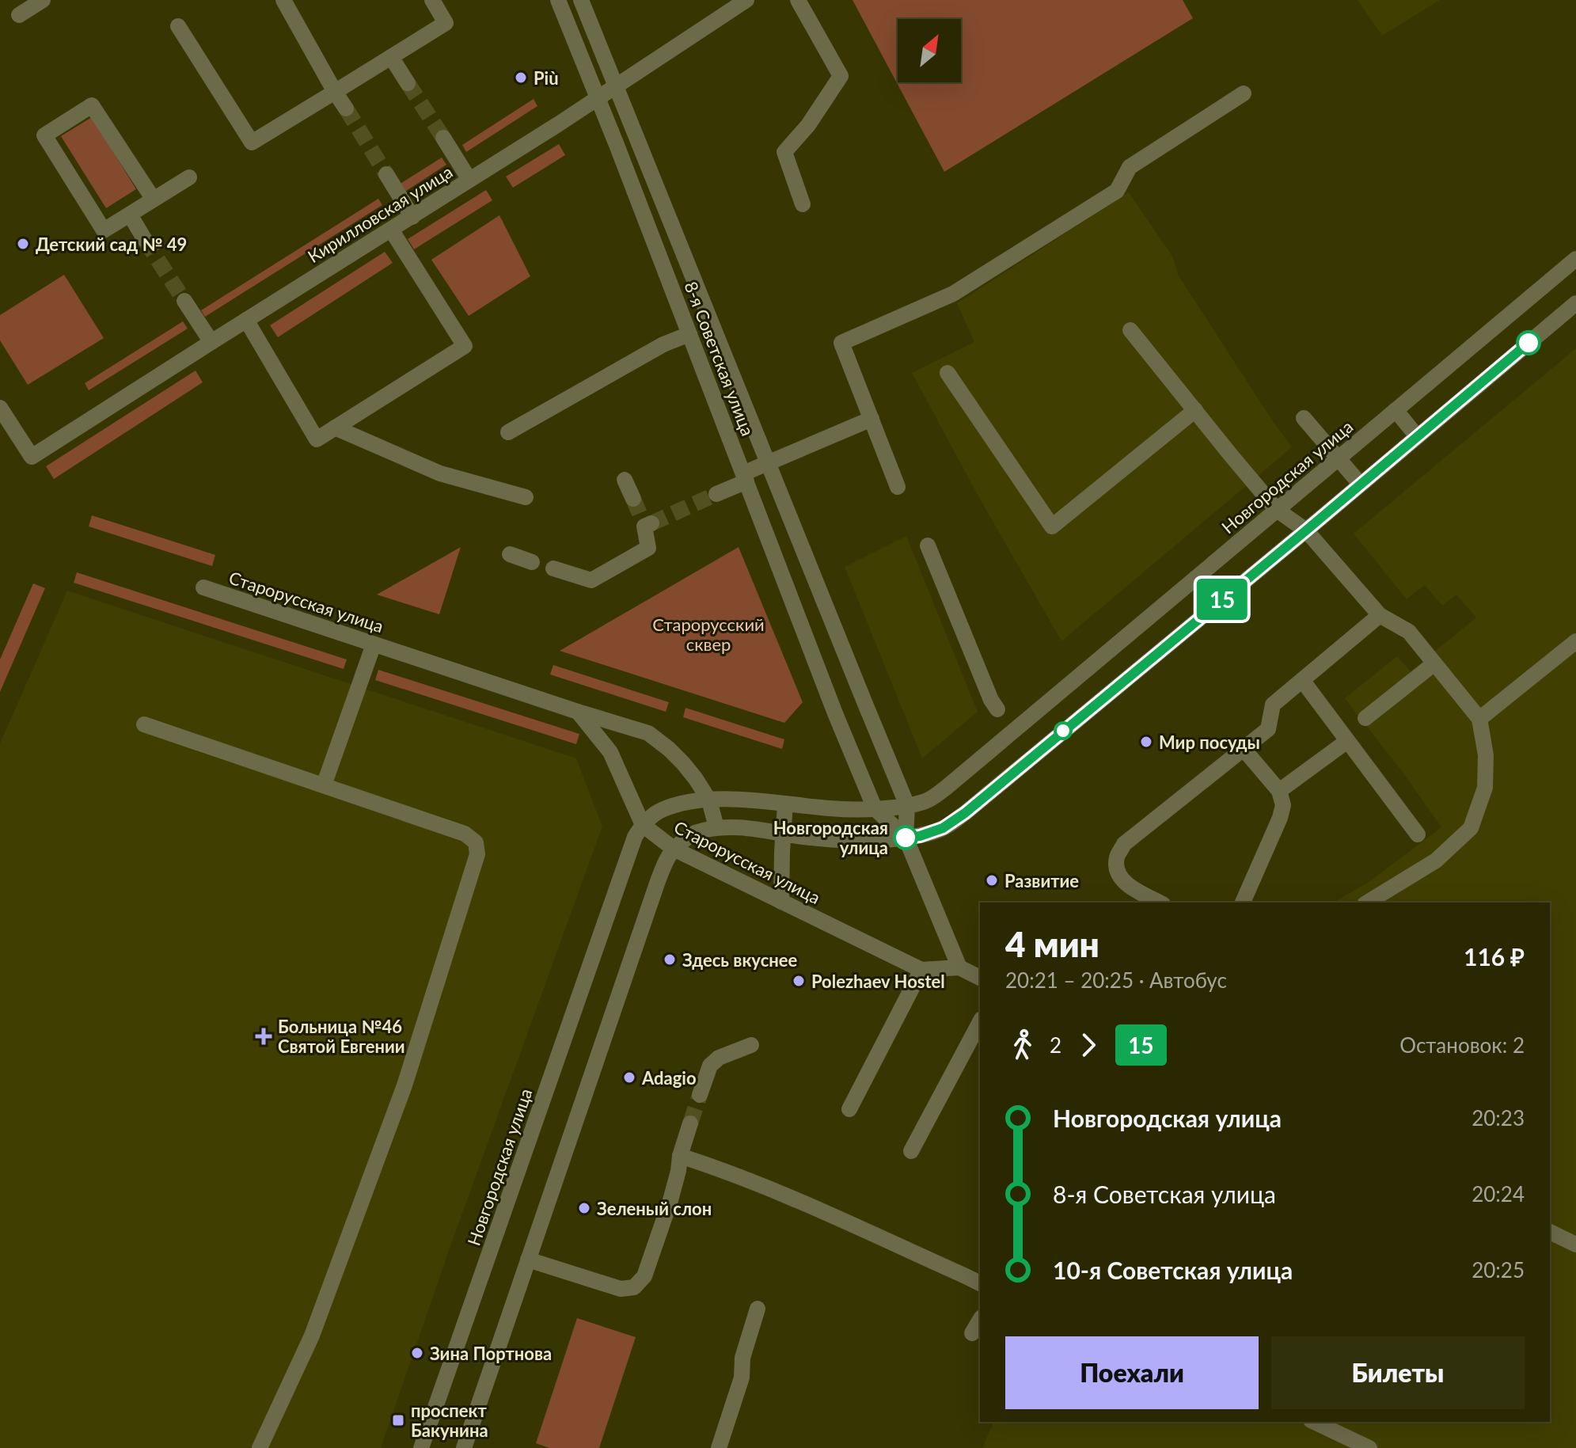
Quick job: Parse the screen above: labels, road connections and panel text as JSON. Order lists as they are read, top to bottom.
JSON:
{
  "streets": {
    "street": [
      "Кирилловская улица",
      "8-я Советская улица",
      "Новгородская улица",
      "Старорусская улица"
    ]
  },
  "crossings": [
    ["Кирилловская улица", "8-я Советская улица"],
    ["8-я Советская улица", "Новгородская улица"],
    ["Новгородская улица", "Старорусская улица"]
  ],
  "parks": ["Старорусский сквер"],
  "places": {
    "other": [
      "Più",
      "Детский сад № 49",
      "Мир посуды",
      "Новгородская улица",
      "Развитие",
      "Здесь вкуснее",
      "Polezhaev Hostel",
      "Adagio",
      "Зеленый слон",
      "Зина Портнова"
    ],
    "health": ["Больница №46 Святой Евгении"],
    "transit": ["проспект Бакунина"]
  },
  "lines": ["bus line 15"],
  "north": "top right",
  "page": {
    "on_map": "15",
    "heading": ["4 мин", "20:21 – 20:25 · Автобус", "116 ₽"],
    "legs": ["2", "15", "Остановок: 2"],
    "list": [
      {
        "name": "Новгородская улица",
        "value": "20:23"
      },
      {
        "name": "8-я Советская улица",
        "value": "20:24"
      },
      {
        "name": "10-я Советская улица",
        "value": "20:25"
      }
    ],
    "buttons": ["Поехали", "Билеты"]
  }
}
